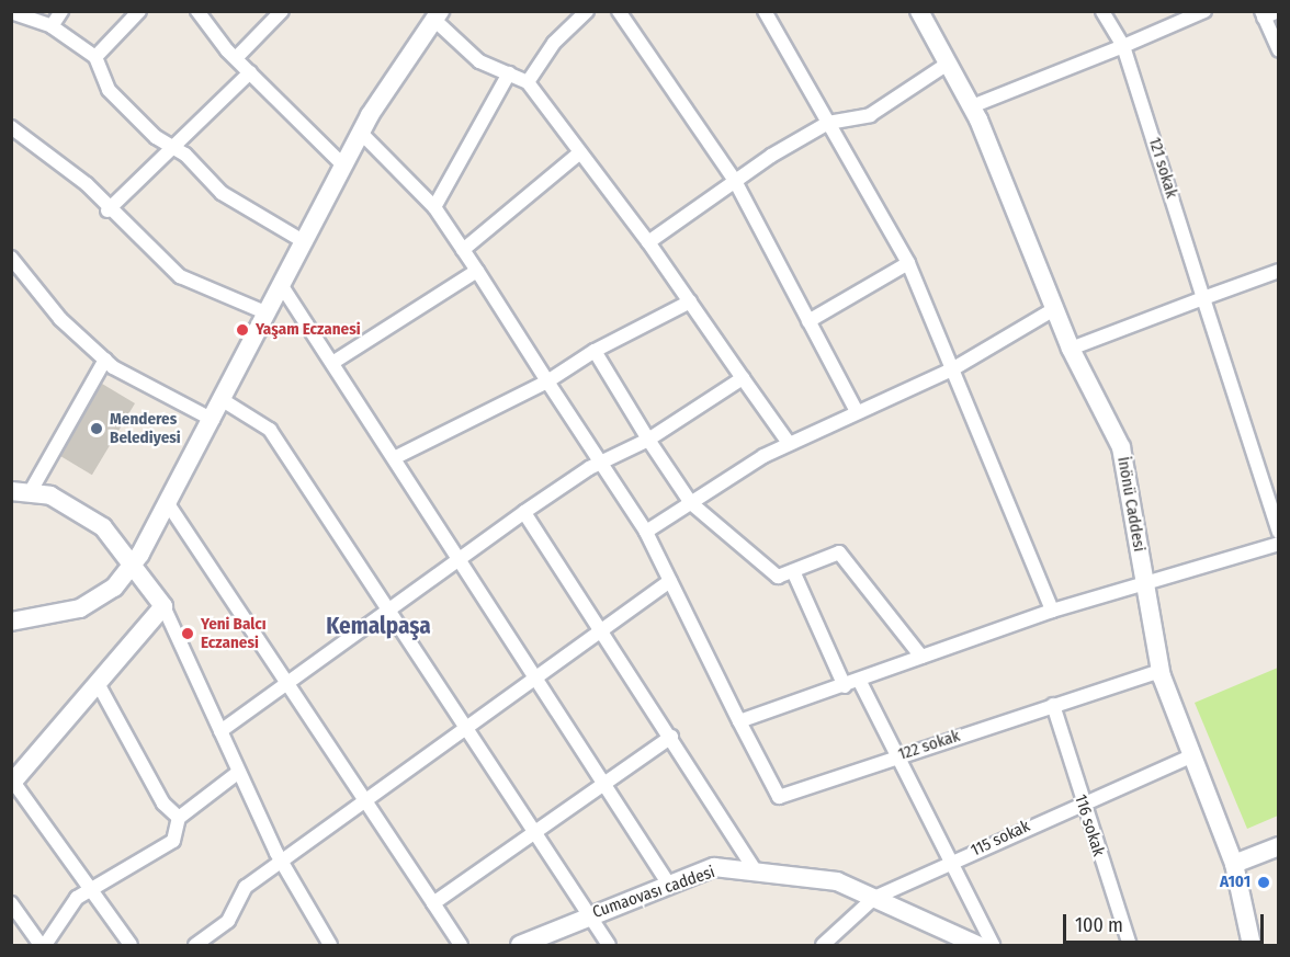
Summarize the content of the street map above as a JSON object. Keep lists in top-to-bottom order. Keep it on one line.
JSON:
{"streets":{"main road":["İnönü Caddesi","Cumaovası caddesi"],"street":["121 sokak","122 sokak","116 sokak","115 sokak"]},"crossings":[["İnönü Caddesi","122 sokak"],["İnönü Caddesi","115 sokak"],["122 sokak","116 sokak"],["116 sokak","115 sokak"],["115 sokak","Cumaovası caddesi"]],"districts":["Kemalpaşa"],"places":["Yaşam Eczanesi","Menderes Belediyesi","Yeni Balcı Eczanesi","A101"],"scale_bar":"100 m"}
